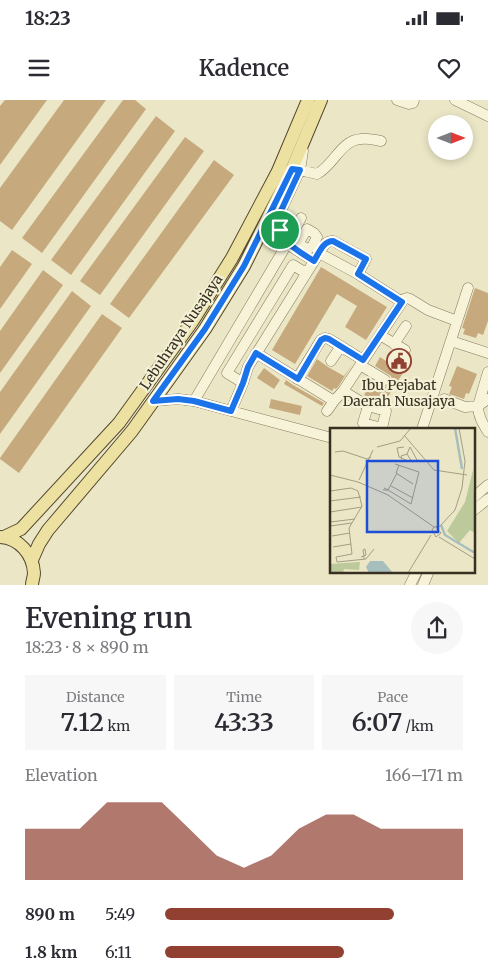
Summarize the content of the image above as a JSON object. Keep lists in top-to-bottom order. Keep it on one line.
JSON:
{"streets":{"main road":["Lebuhraya Nusajaya"]},"places":{"public building":["Ibu Pejabat Daerah Nusajaya"]},"north":"right","page":{"status":"18:23","header":"Kadence","heading":["Evening run","18:23 · 8 × 890 m"],"stats":[["Distance","7.12 km"],["Time","43:33"],["Pace","6:07 /km"]],"chart":["Elevation","166–171 m"],"list":[{"name":"890 m","note":"5:49"},{"name":"1.8 km","note":"6:11"}]}}
